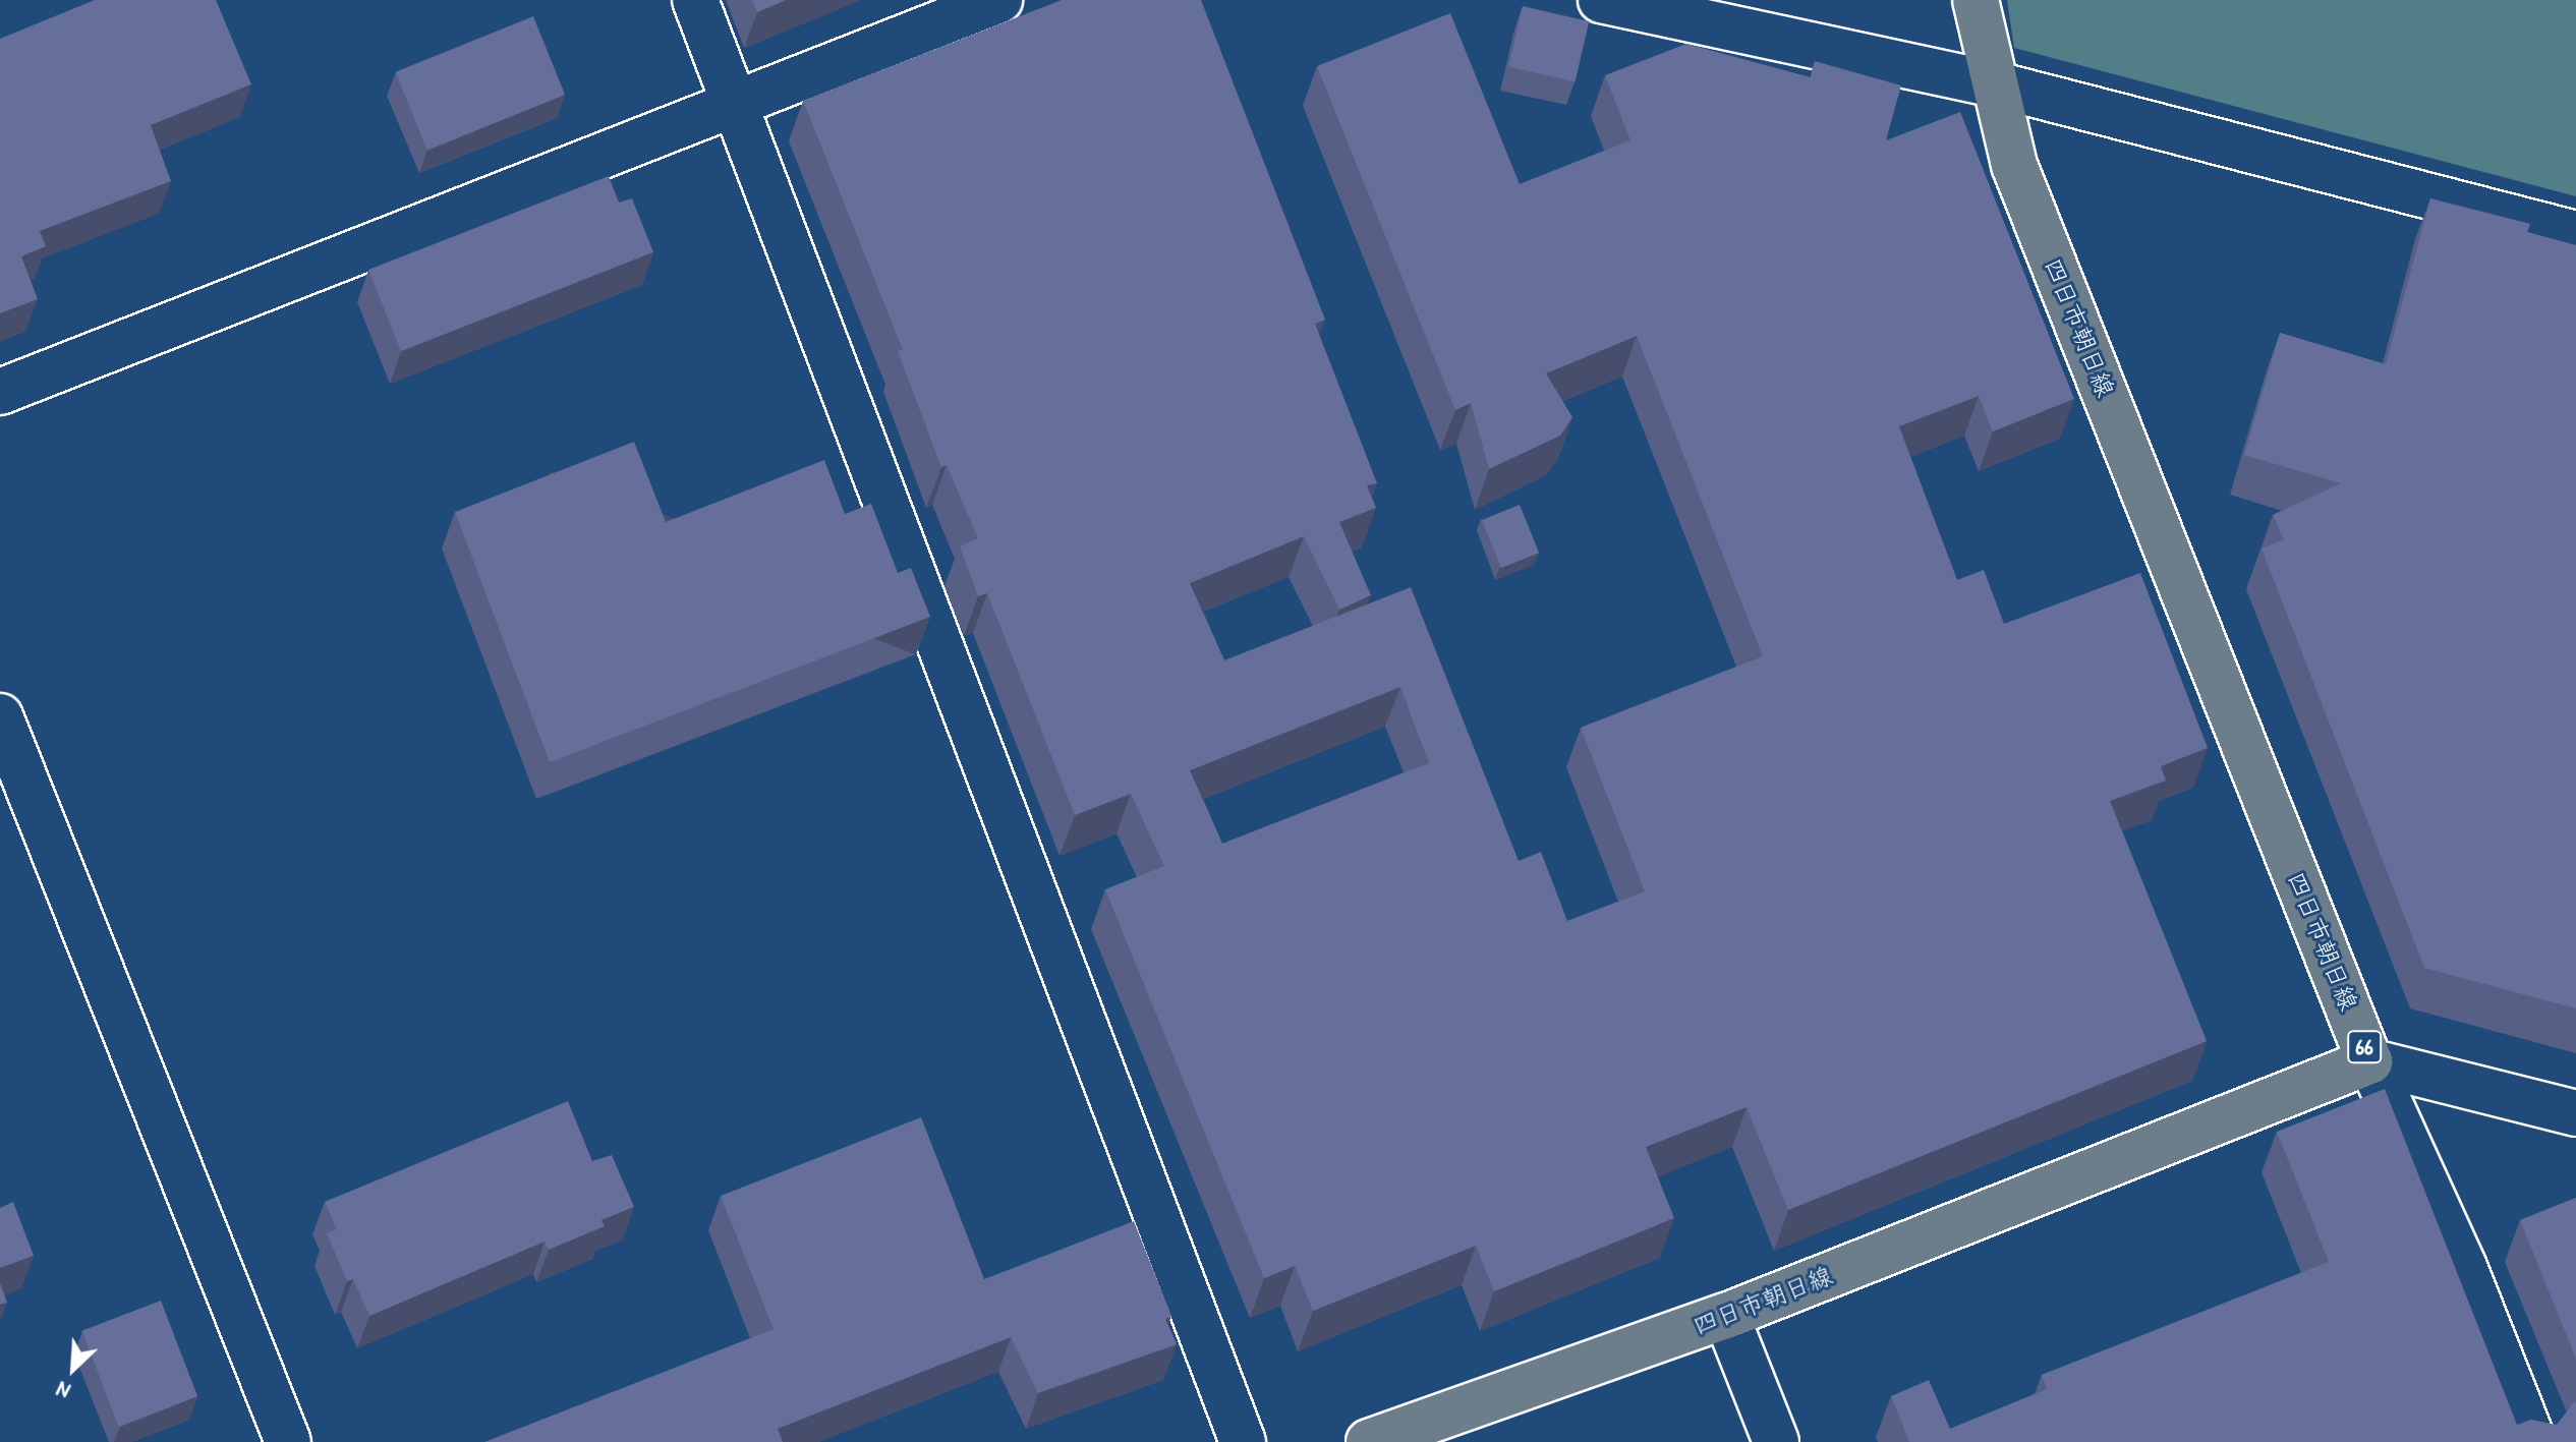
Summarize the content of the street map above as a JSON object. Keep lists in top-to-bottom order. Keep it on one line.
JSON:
{"streets":{"main road":["四日市朝日線","66"]},"north":"bottom left"}
